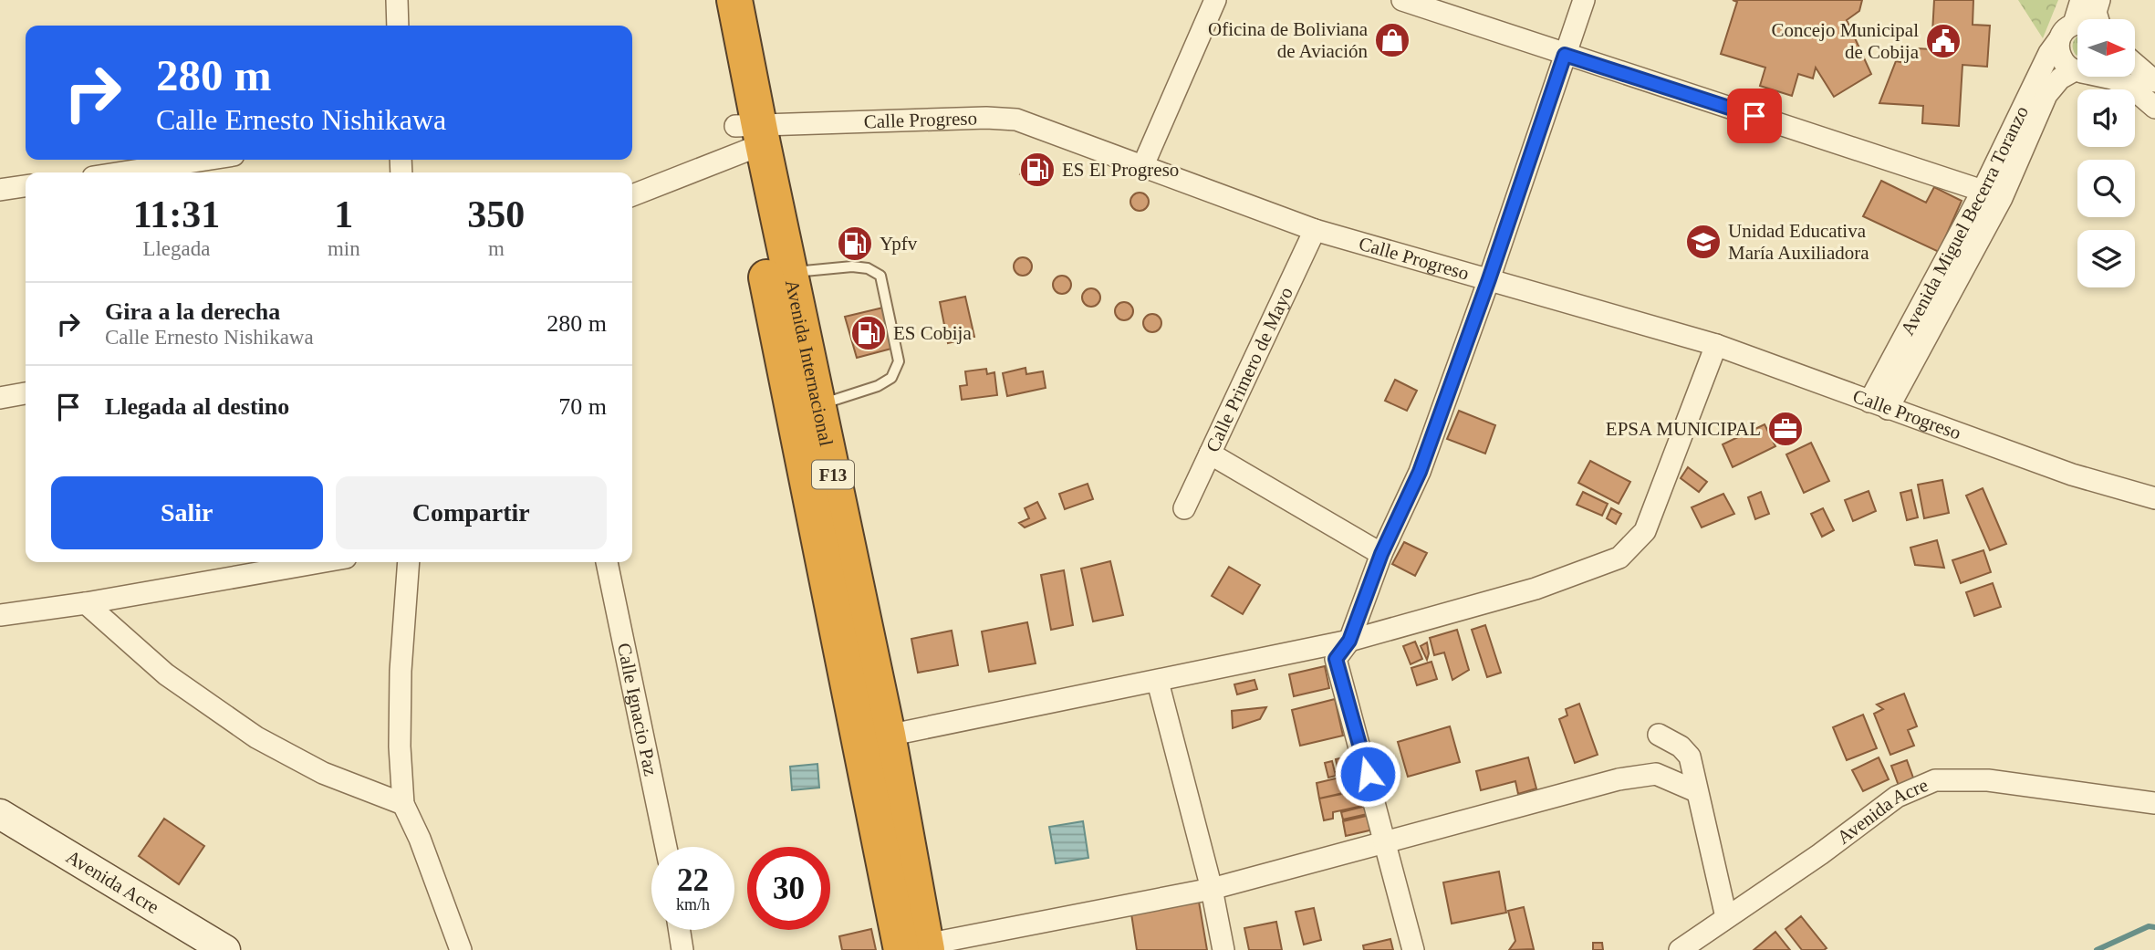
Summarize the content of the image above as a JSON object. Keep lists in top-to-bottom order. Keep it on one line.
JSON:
{"streets":{"highway":["Avenida Internacional","F13"],"main road":["Avenida Acre"],"street":["Calle Progreso","Avenida Miguel Becerra Toranzo","Calle Primero de Mayo","Calle Ignacio Paz"]},"crossings":[["Calle Progreso","Avenida Miguel Becerra Toranzo"],["Calle Progreso","Avenida Internacional"],["Calle Progreso","Calle Primero de Mayo"]],"places":{"shop":["Oficina de Boliviana de Aviación"],"public building":["Concejo Municipal de Cobija"],"fuel station":["ES El Progreso","Ypfv","ES Cobija"],"school or university":["Unidad Educativa María Auxiliadora"],"office":["EPSA MUNICIPAL"]},"north":"right","page":{"turn":["280 m","Calle Ernesto Nishikawa"],"eta":["11:31","Llegada","1","min","350","m"],"list":[{"name":"Gira a la derecha","note":"Calle Ernesto Nishikawa","value":"280 m"},{"name":"Llegada al destino","value":"70 m"}],"buttons":["Salir","Compartir"],"speed":"22 km/h","limit":"30"}}
